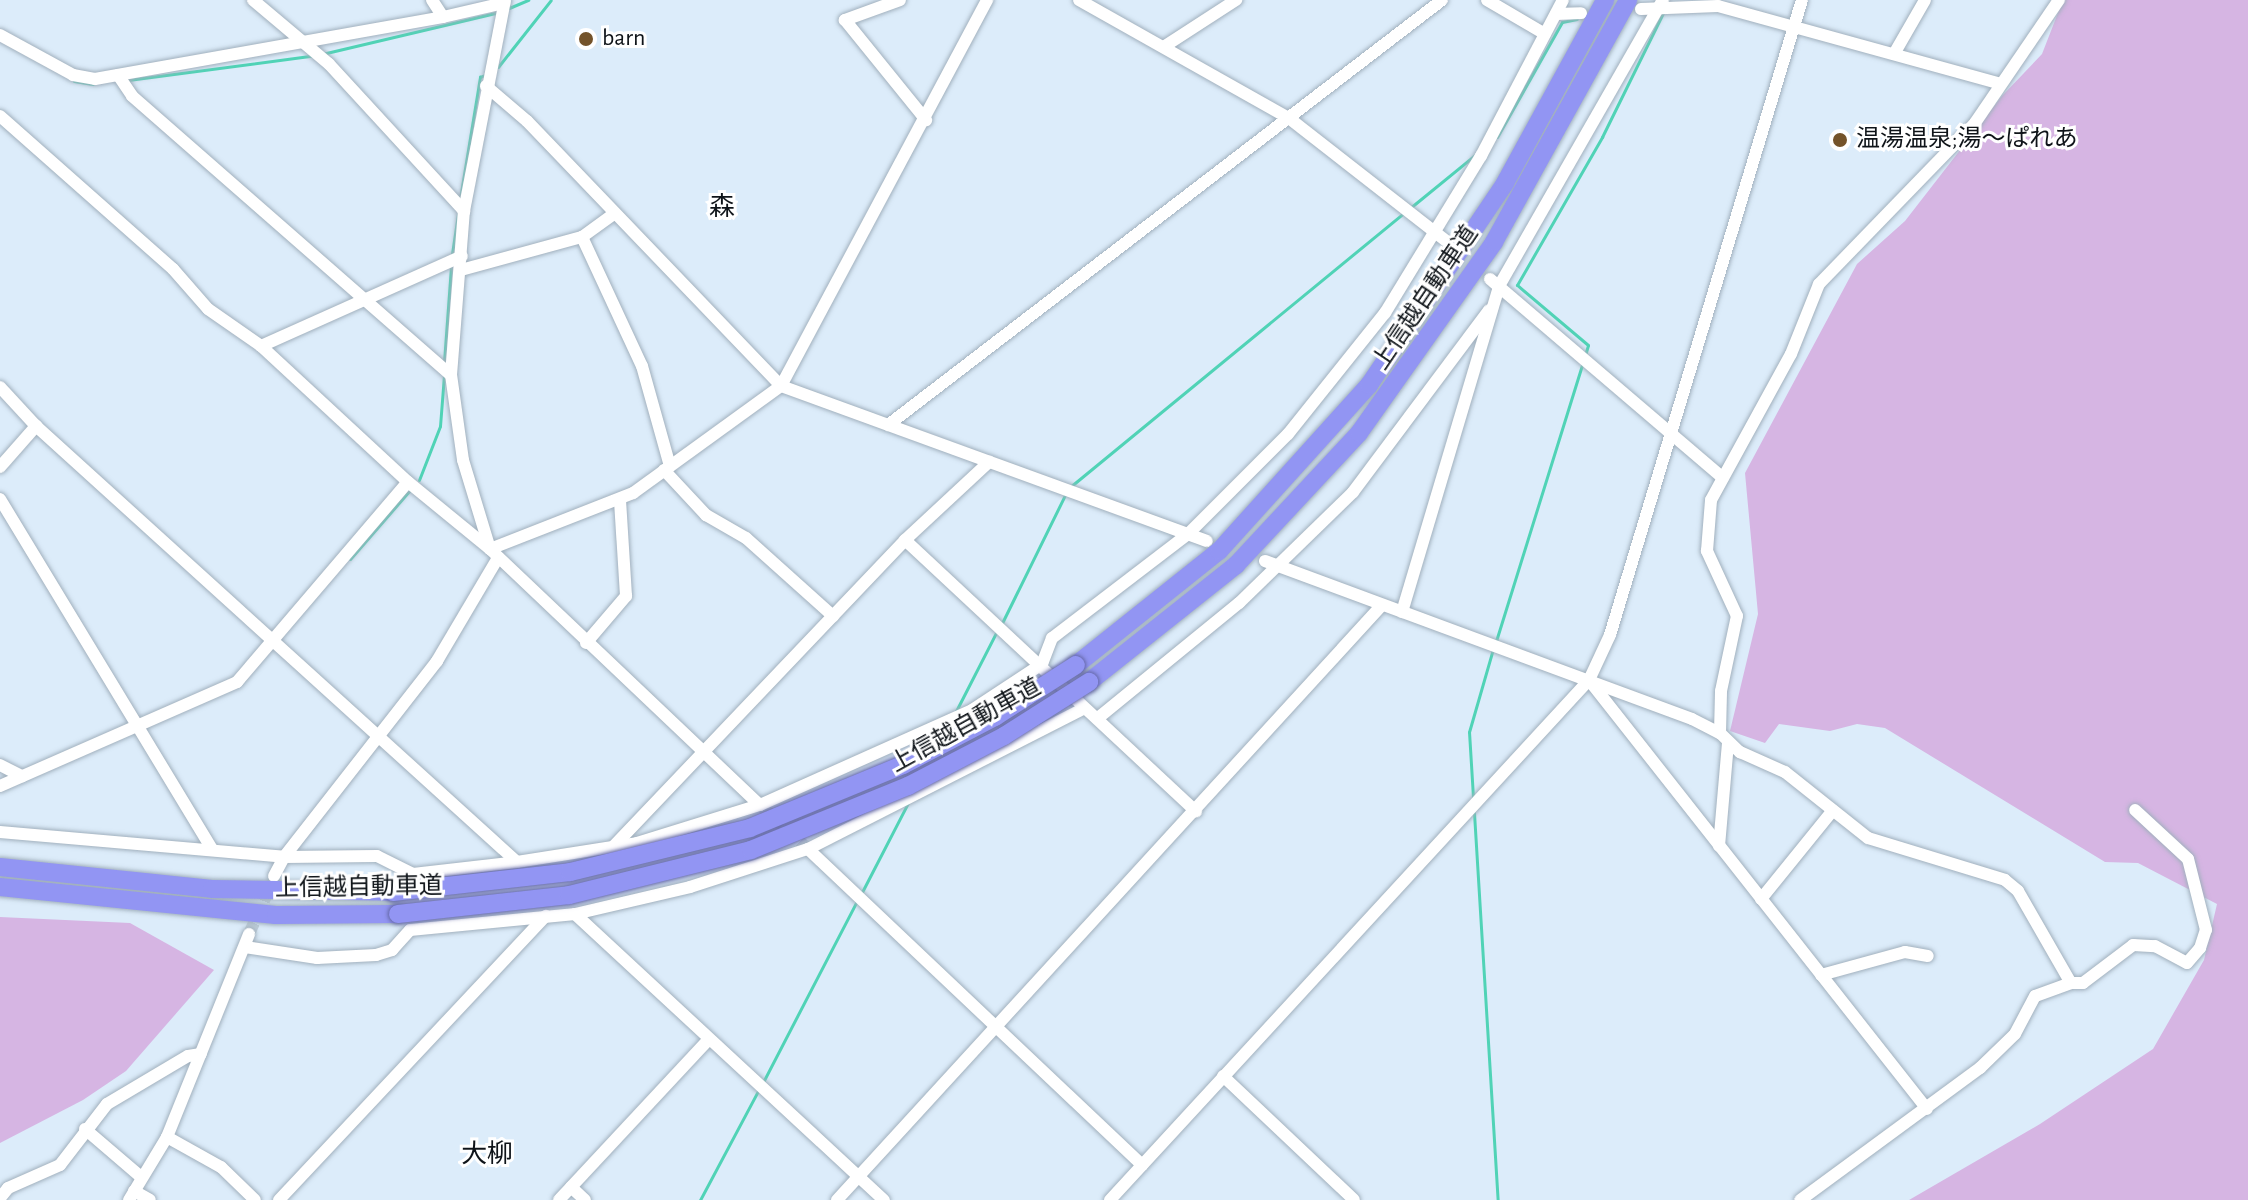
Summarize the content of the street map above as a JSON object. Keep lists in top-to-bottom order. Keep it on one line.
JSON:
{"streets":{"highway":["上信越自動車道"]},"districts":["森","大柳"],"places":["barn","温湯温泉;湯〜ぱれあ"]}
